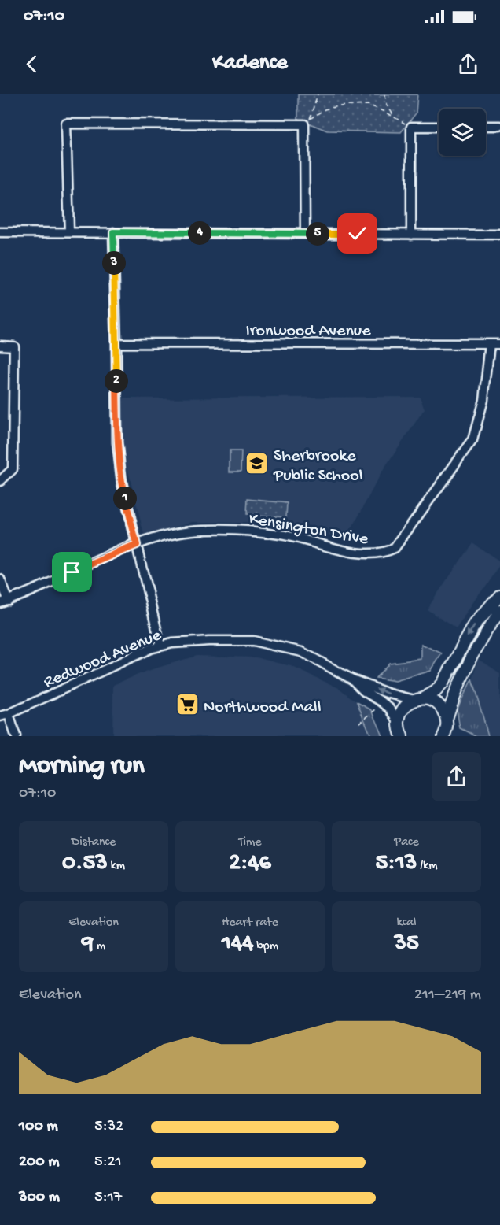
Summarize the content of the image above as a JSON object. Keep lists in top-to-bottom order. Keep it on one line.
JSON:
{"streets":{"street":["Ironwood Avenue","Kensington Drive","Redwood Avenue"]},"crossings":[["Ironwood Avenue","Kensington Drive"]],"places":{"school or university":["Sherbrooke Public School"],"supermarket":["Northwood Mall"]},"page":{"status":"07:10","header":"Kadence","pins":["4","5","3","2","1"],"heading":["Morning run","07:10"],"stats":[["Distance","0.53 km"],["Time","2:46"],["Pace","5:13 /km"],["Elevation","9 m"],["Heart rate","144 bpm"],["kcal","35"]],"chart":["Elevation","211–219 m"],"list":[{"name":"100 m","note":"5:32"},{"name":"200 m","note":"5:21"},{"name":"300 m","note":"5:17"}]}}
